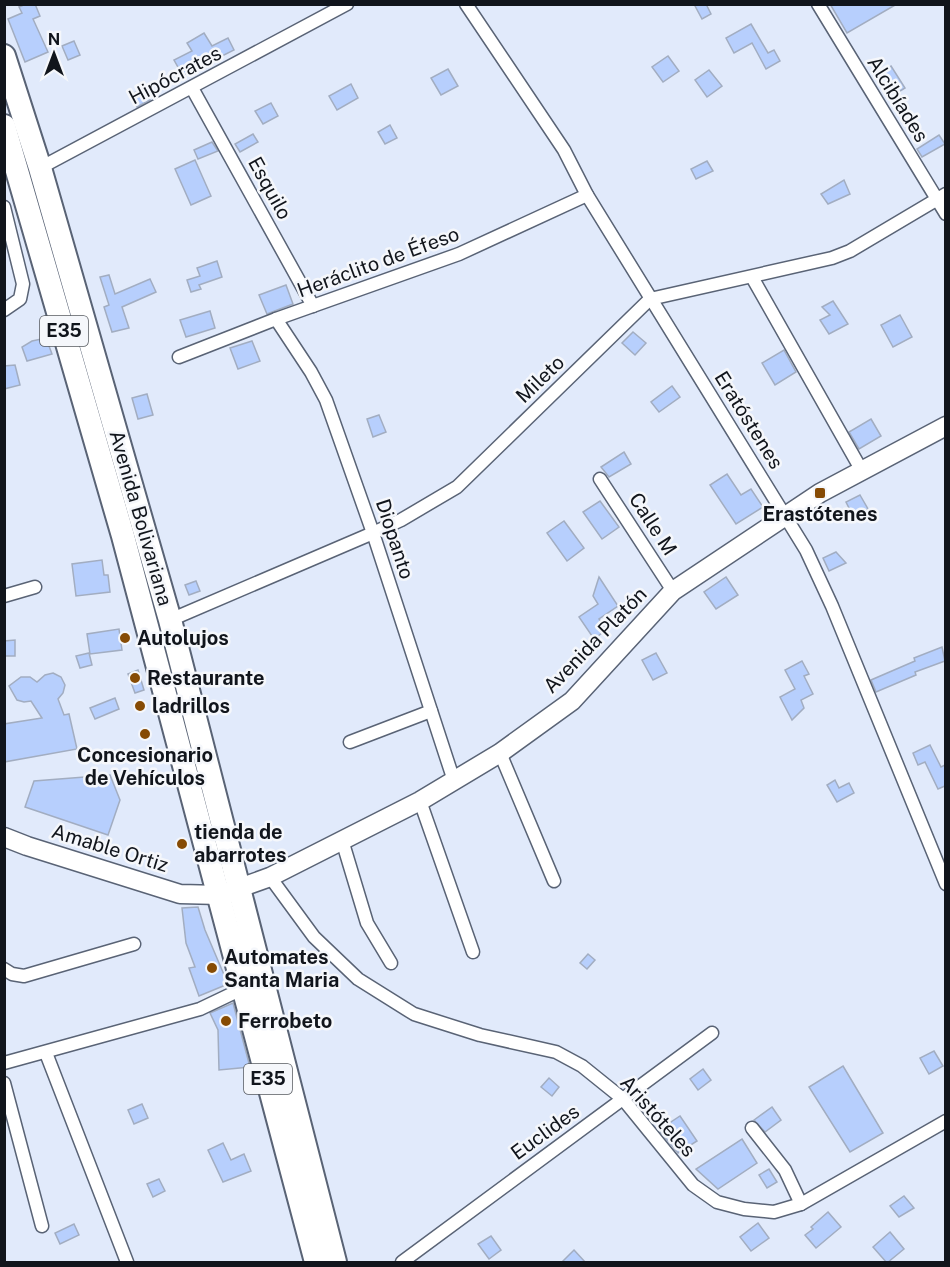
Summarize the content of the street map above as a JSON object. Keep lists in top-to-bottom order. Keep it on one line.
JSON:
{"streets":{"highway":["E35","Avenida Bolivariana"],"street":["Hipócrates","Alcibíades","Esquilo","Heráclito de Éfeso","Mileto","Eratóstenes","Calle M","Diopanto","Avenida Platón","Amable Ortiz","Aristóteles","Euclides"]},"crossings":[["Hipócrates","Esquilo"],["Hipócrates","Avenida Bolivariana"],["Esquilo","Heráclito de Éfeso"],["Heráclito de Éfeso","Eratóstenes"],["Heráclito de Éfeso","Diopanto"],["Mileto","Eratóstenes"],["Mileto","Avenida Bolivariana"],["Mileto","Diopanto"],["Eratóstenes","Avenida Platón"],["Avenida Bolivariana","Avenida Platón"],["Avenida Bolivariana","Amable Ortiz"],["Calle M","Avenida Platón"],["Diopanto","Avenida Platón"],["Avenida Platón","Amable Ortiz"],["Avenida Platón","Aristóteles"],["Aristóteles","Euclides"]],"places":{"transit":["Erastótenes"],"other":["Autolujos","Restaurante","ladrillos","Concesionario de Vehículos","tienda de abarrotes","Automates Santa Maria","Ferrobeto"]},"north":"top"}
